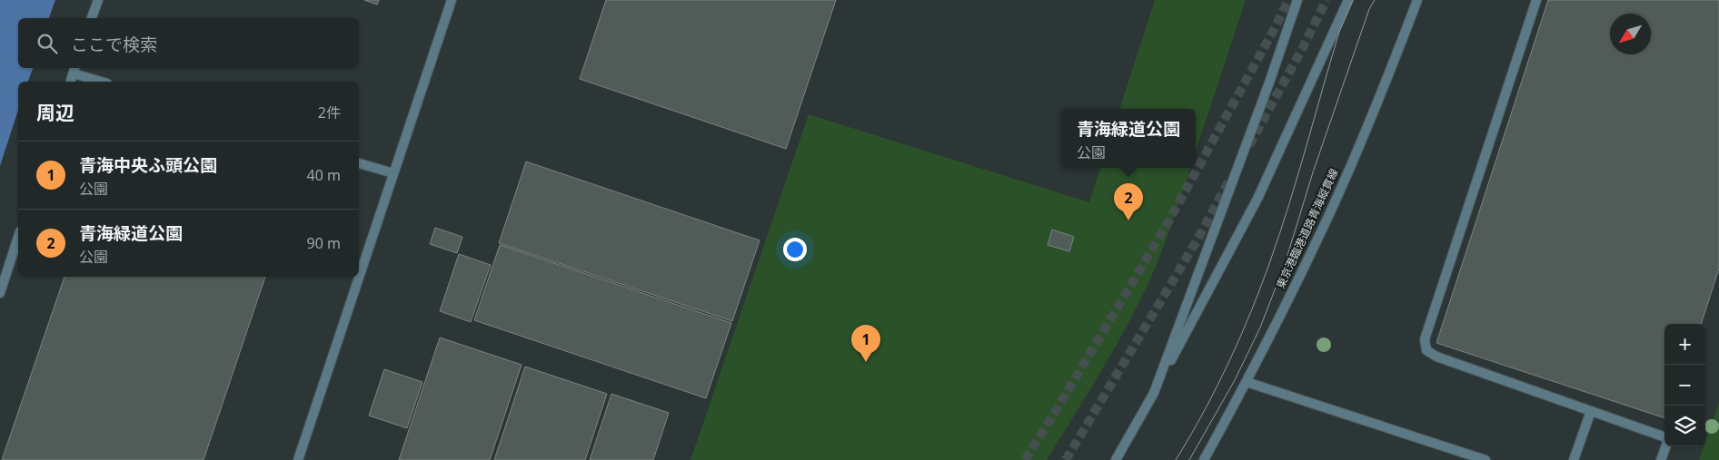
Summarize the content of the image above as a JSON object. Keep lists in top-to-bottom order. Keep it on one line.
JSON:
{"streets":{"street":["東京港臨港道路青海縦貫線"]},"north":"bottom left","page":{"search":"ここで検索","heading":["周辺","2件"],"popup":["青海緑道公園","公園"],"list":[{"mark":"1","name":"青海中央ふ頭公園","note":"公園","value":"40 m"},{"mark":"2","name":"青海緑道公園","note":"公園","value":"90 m"}],"pins":["2","1"],"map_buttons":["+","−"]}}
